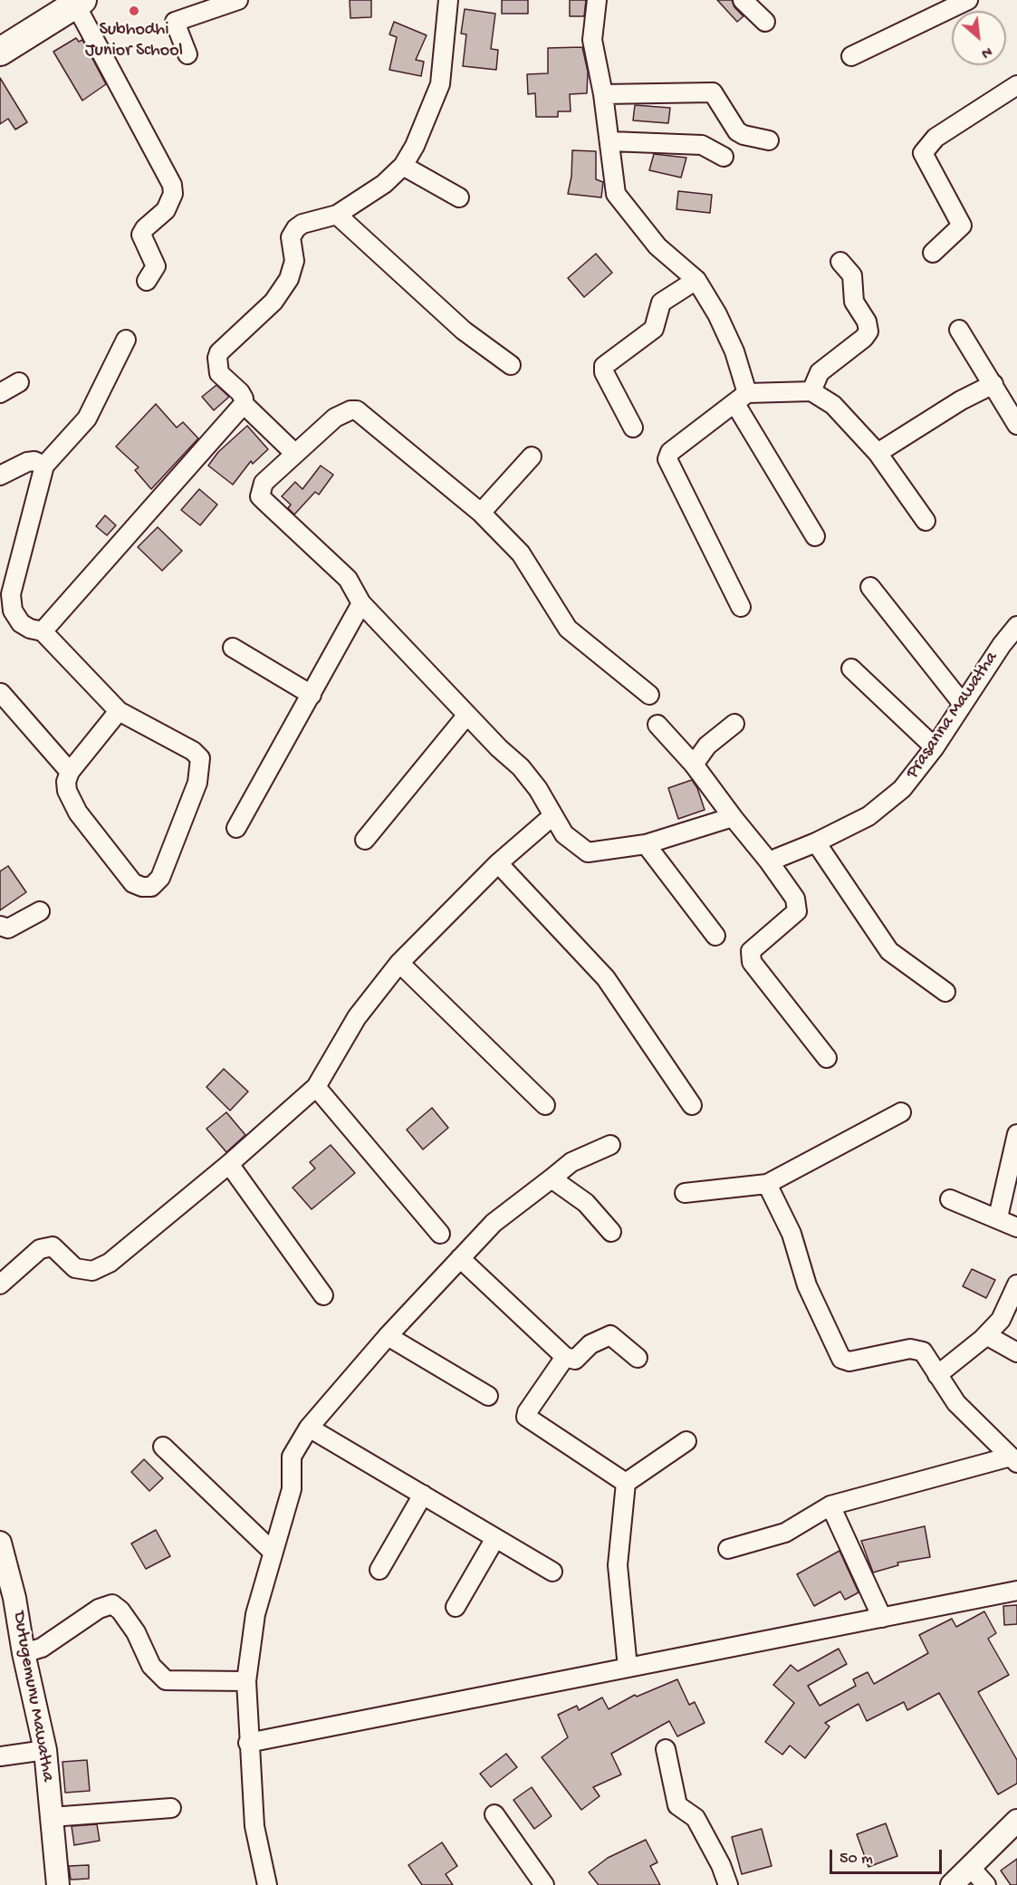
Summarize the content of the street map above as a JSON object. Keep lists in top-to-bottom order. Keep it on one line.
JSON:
{"streets":{"street":["Prasanna Mawatha","Dutugemunu Mawatha"]},"places":["Subhodhi Junior School"],"scale_bar":"50 m","north":"bottom right"}
